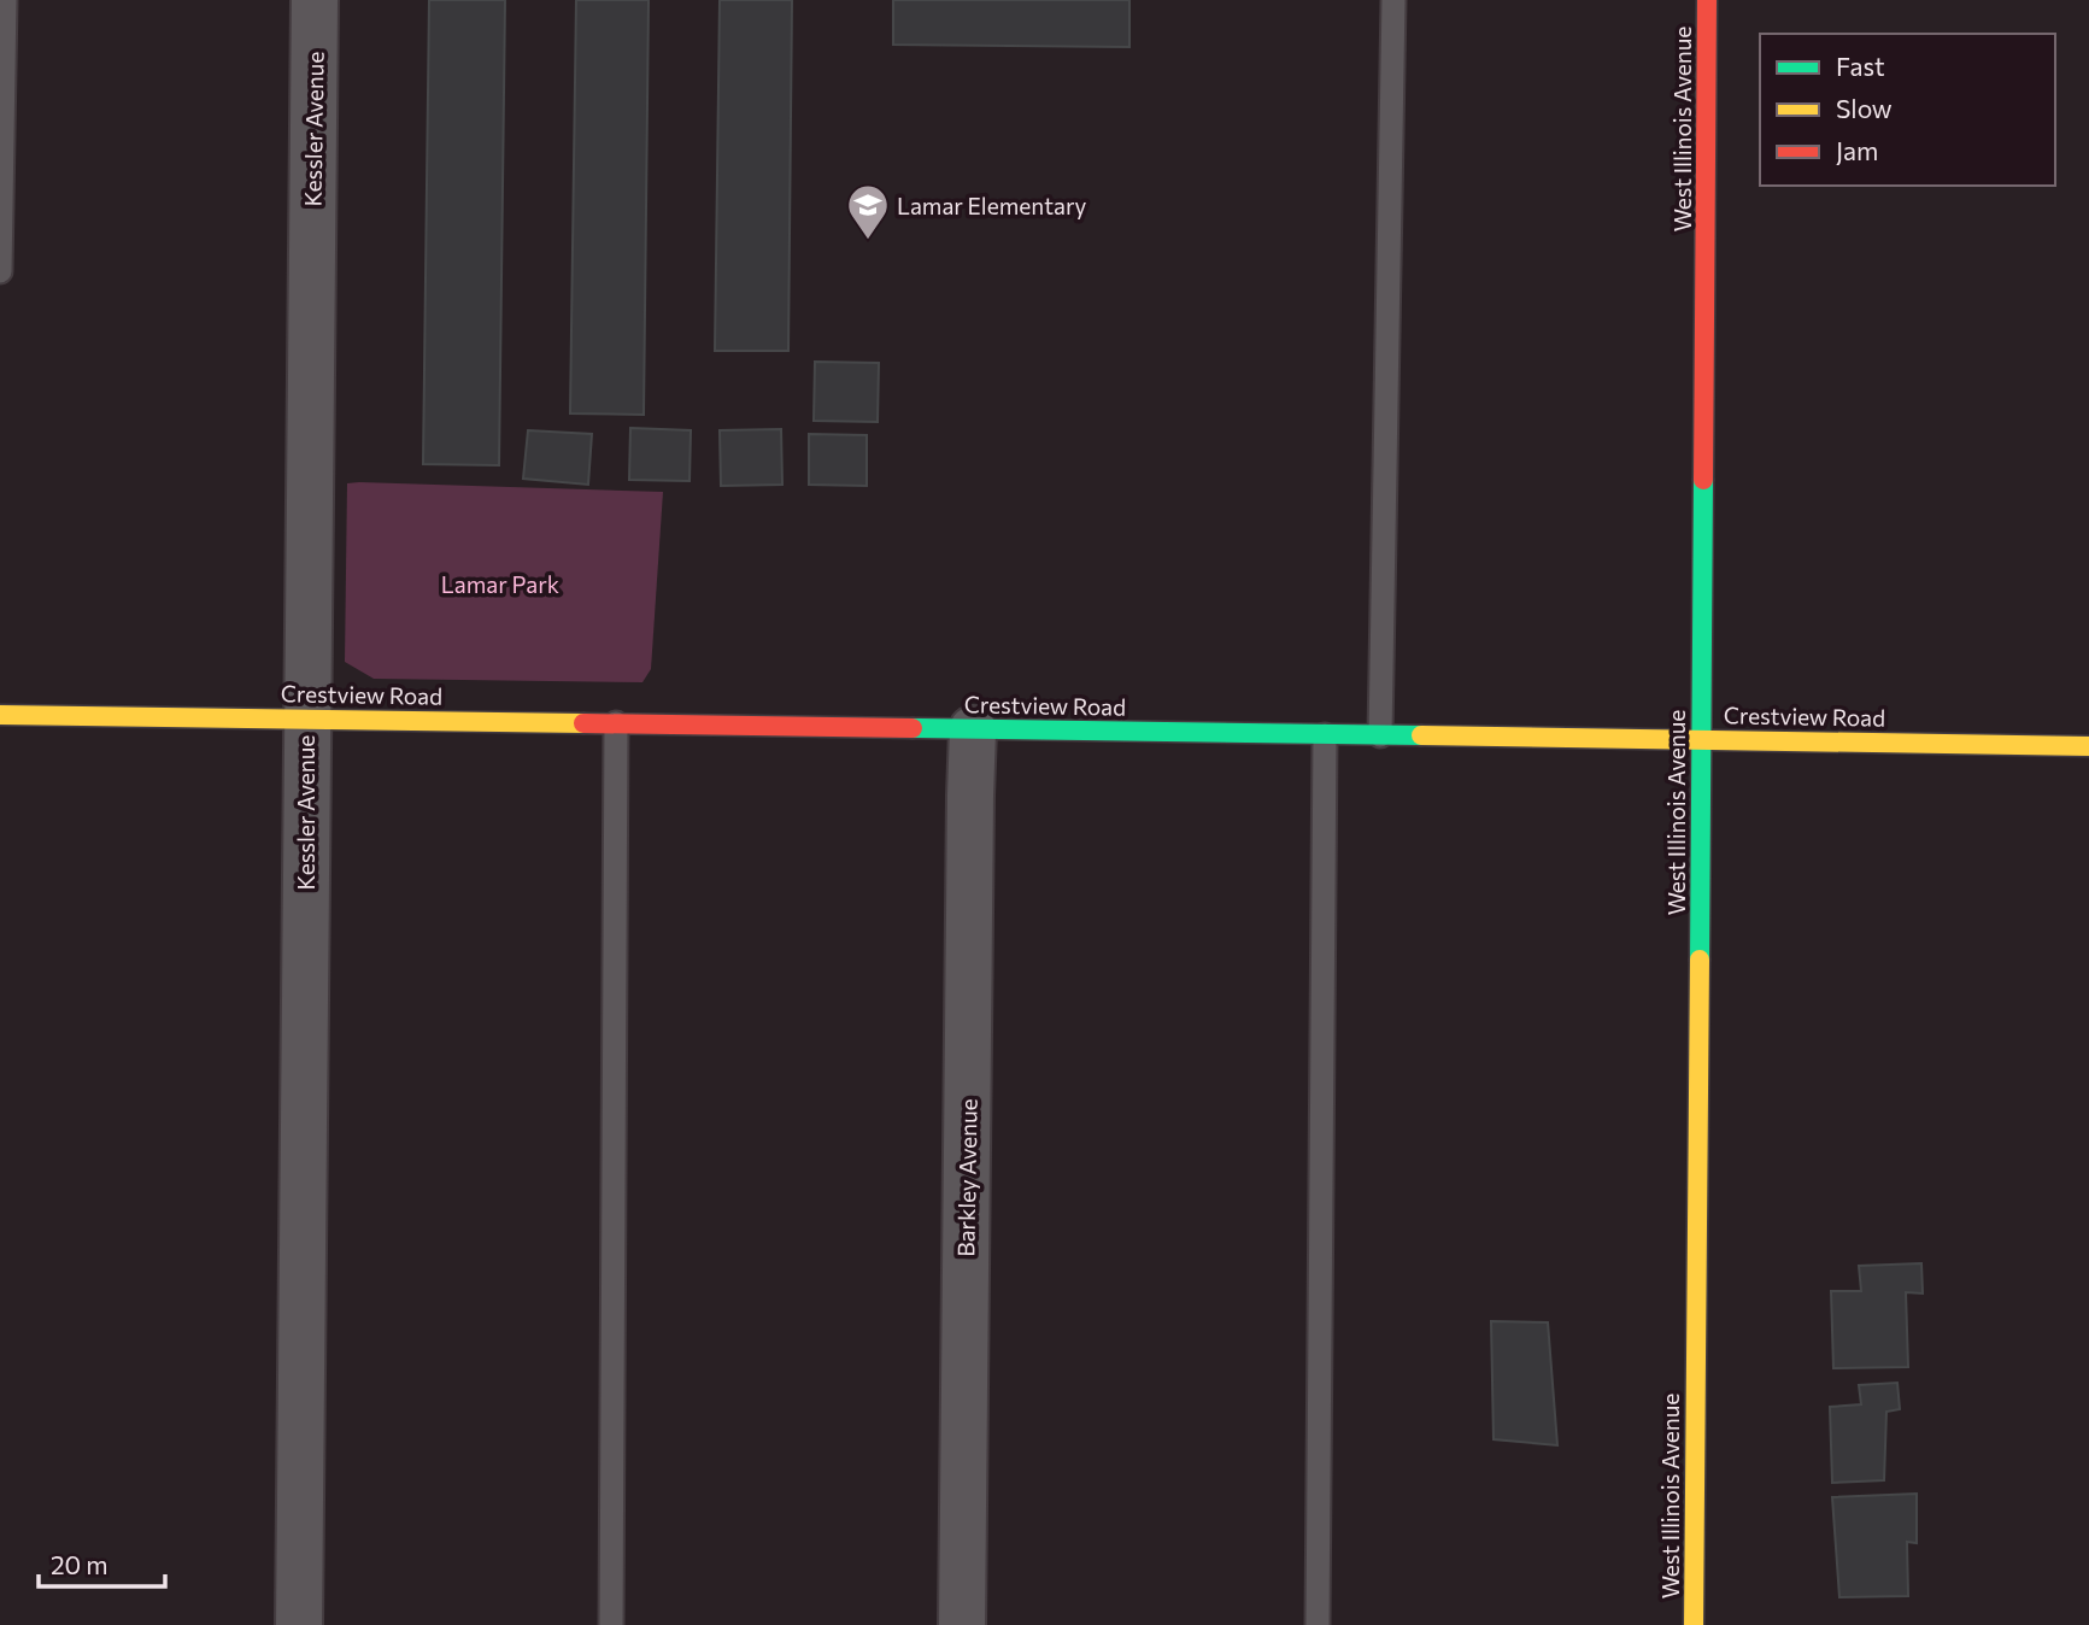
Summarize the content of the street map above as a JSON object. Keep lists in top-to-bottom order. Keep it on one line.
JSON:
{"streets":{"street":["Kessler Avenue","West Illinois Avenue","Crestview Road","Barkley Avenue"]},"crossings":[["Kessler Avenue","Crestview Road"],["West Illinois Avenue","Crestview Road"],["Crestview Road","Barkley Avenue"]],"parks":["Lamar Park"],"places":{"school or university":["Lamar Elementary"]},"legend":["Fast","Slow","Jam"],"scale_bar":"20 m"}
